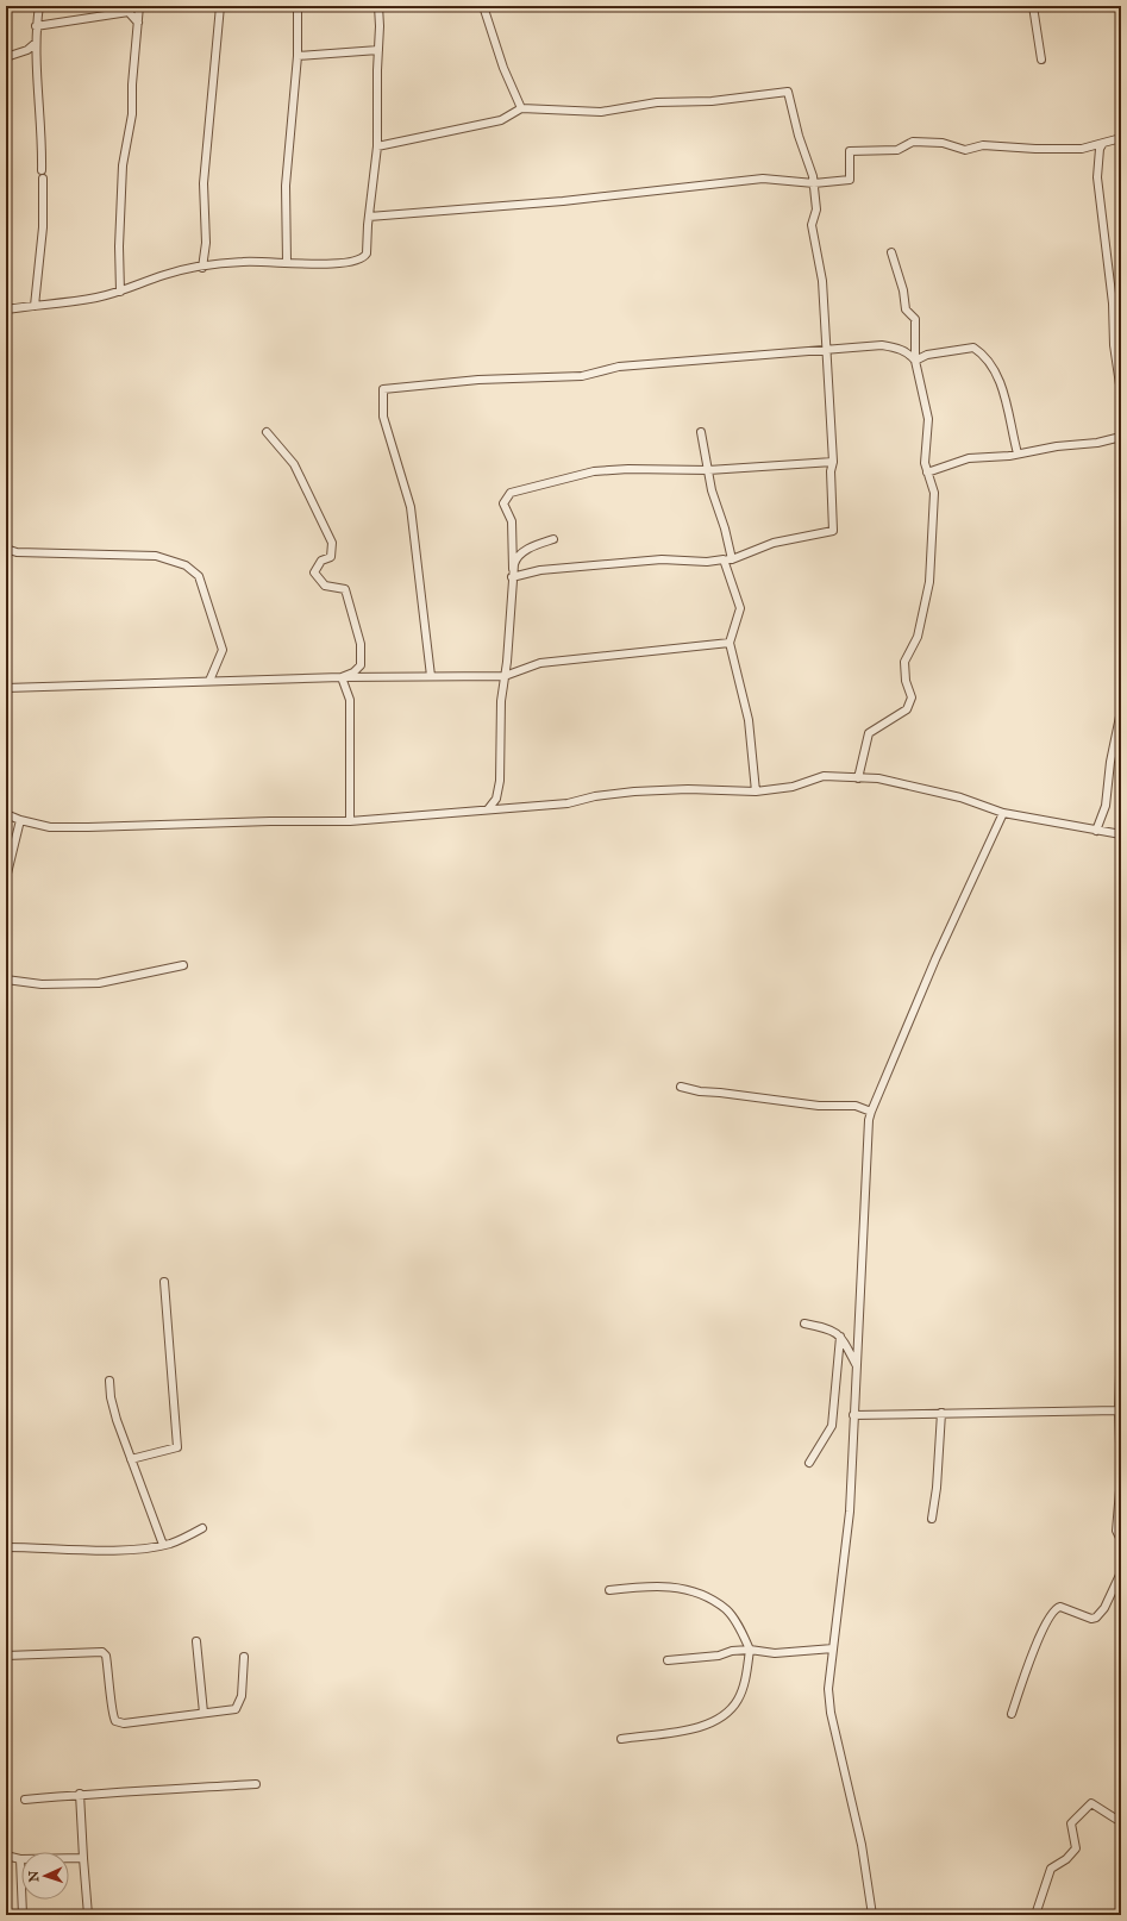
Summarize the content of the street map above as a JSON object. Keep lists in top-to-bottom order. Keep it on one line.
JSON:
{"north":"left"}
